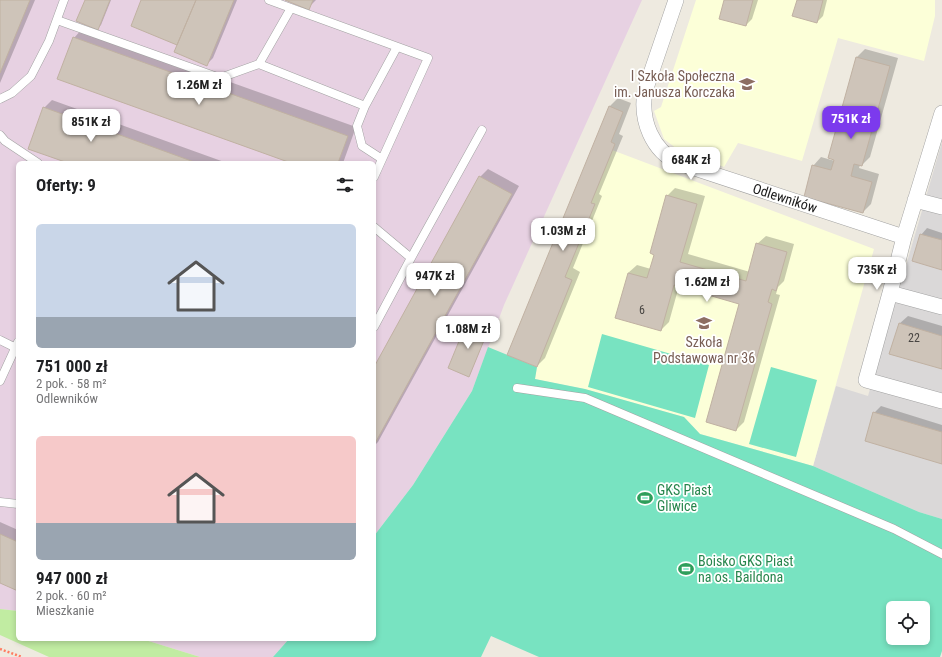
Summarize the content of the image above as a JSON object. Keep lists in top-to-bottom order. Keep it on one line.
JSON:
{"streets":{"street":["Odlewników"]},"places":{"school or university":["I Szkoła Społeczna im. Janusza Korczaka","Szkoła Podstawowa nr 36"],"sports":["GKS Piast Gliwice","Boisko GKS Piast na os. Baildona"]},"house_numbers":["6","22"],"page":{"price":["1.26M zł","751K zł","851K zł","684K zł","1.03M zł","735K zł","947K zł","1.62M zł","1.08M zł"],"heading":"Oferty: 9","list":[{"name":"751 000 zł","note":"2 pok. · 58 m² · Odlewników"},{"name":"947 000 zł","note":"2 pok. · 60 m² · Mieszkanie"}]}}
